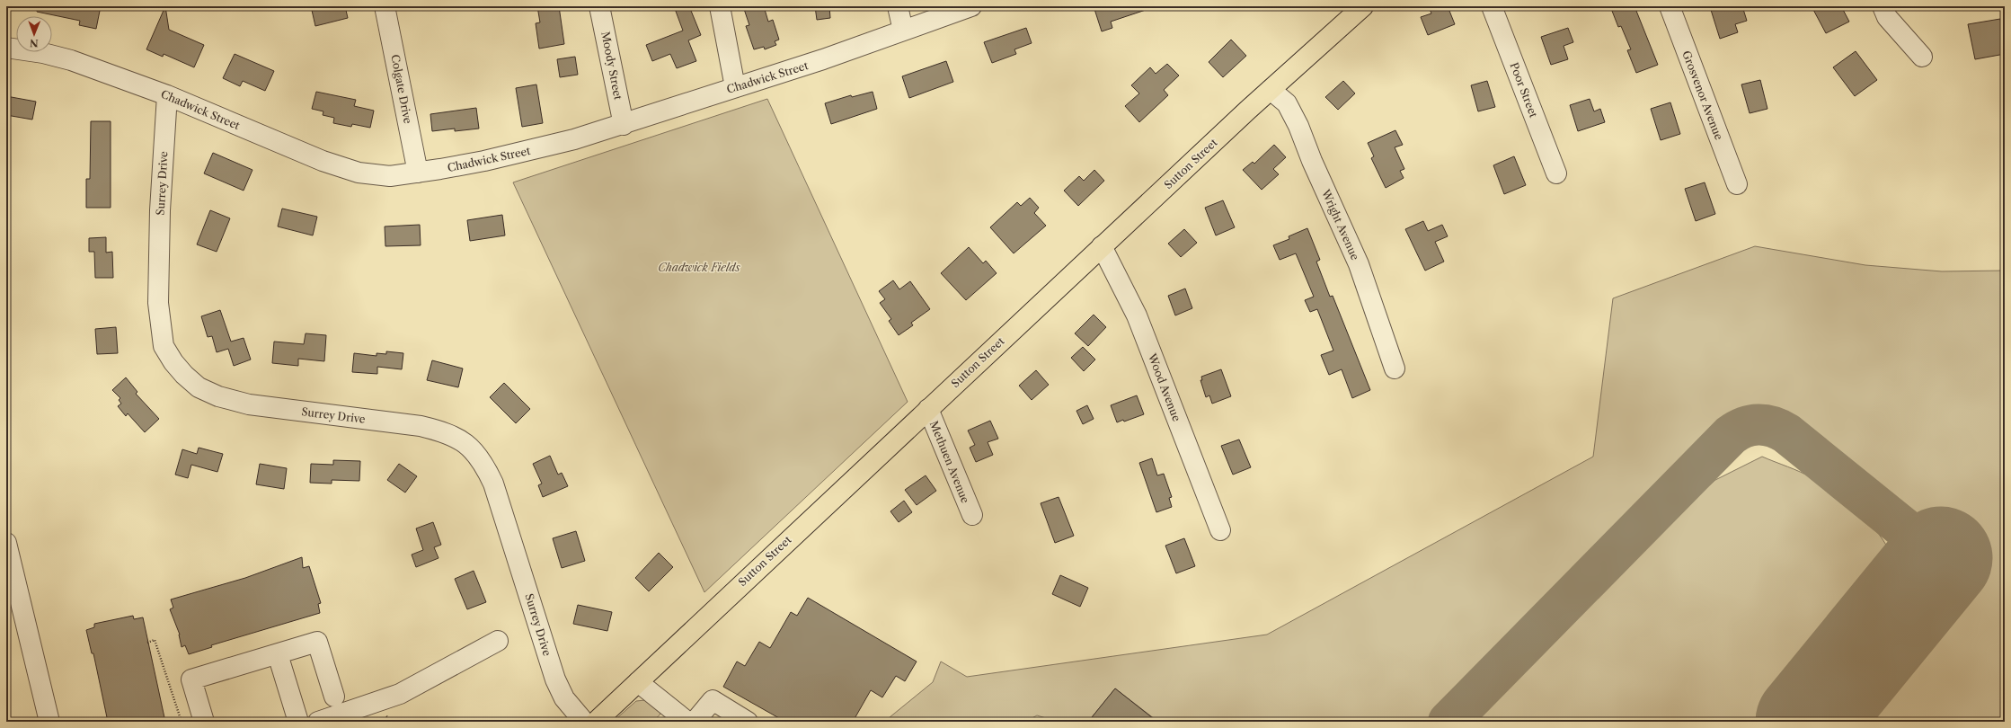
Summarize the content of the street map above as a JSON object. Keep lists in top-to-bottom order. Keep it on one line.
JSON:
{"streets":{"highway":["Sutton Street"],"street":["Moody Street","Chadwick Street","Colgate Drive","Poor Street","Grosvenor Avenue","Surrey Drive","Wright Avenue","Wood Avenue","Methuen Avenue"]},"crossings":[["Moody Street","Chadwick Street"],["Chadwick Street","Colgate Drive"],["Chadwick Street","Surrey Drive"],["Sutton Street","Wright Avenue"],["Sutton Street","Wood Avenue"],["Sutton Street","Methuen Avenue"]],"parks":["Chadwick Fields"],"north":"bottom"}
